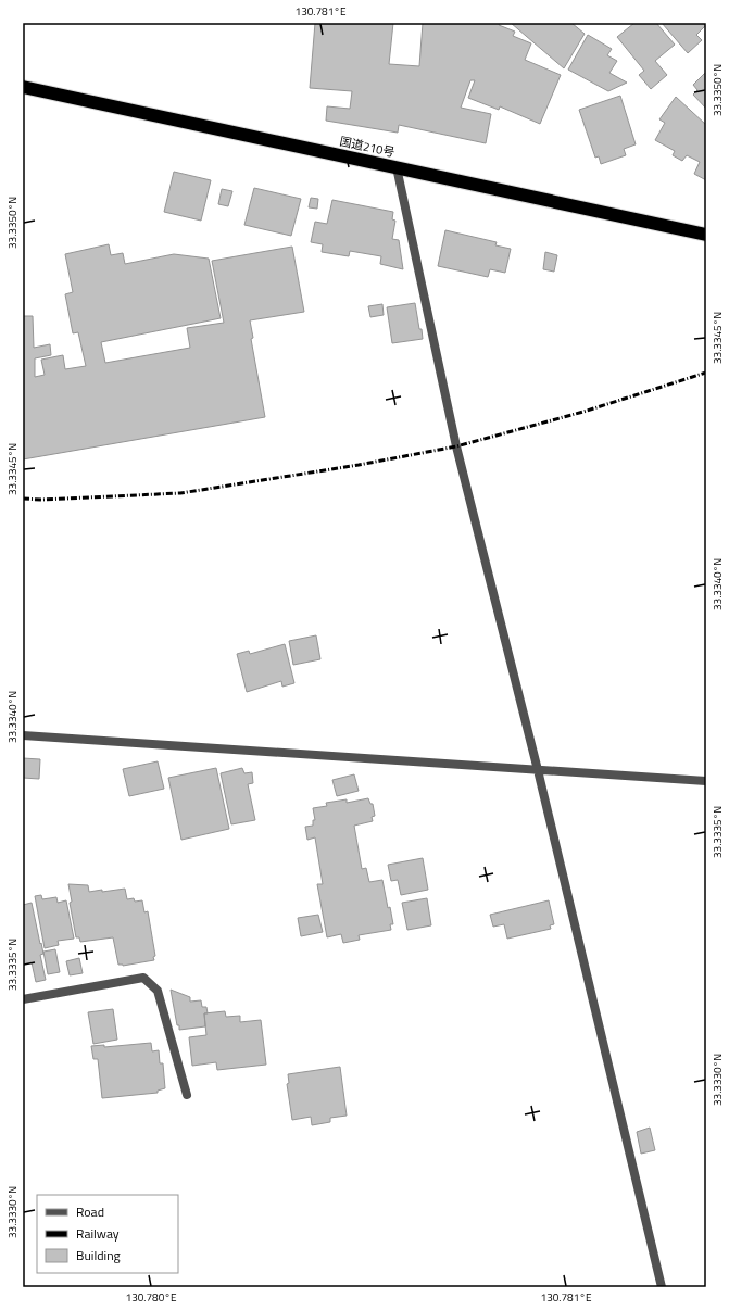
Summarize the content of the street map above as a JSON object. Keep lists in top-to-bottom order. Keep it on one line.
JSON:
{"streets":{"highway":["国道210号"]},"legend":["Road","Railway","Building"],"coordinates":["130.781°E","33.3350°N","33.3345°N","33.3340°N","33.3335°N","33.3330°N","130.780°E"]}
